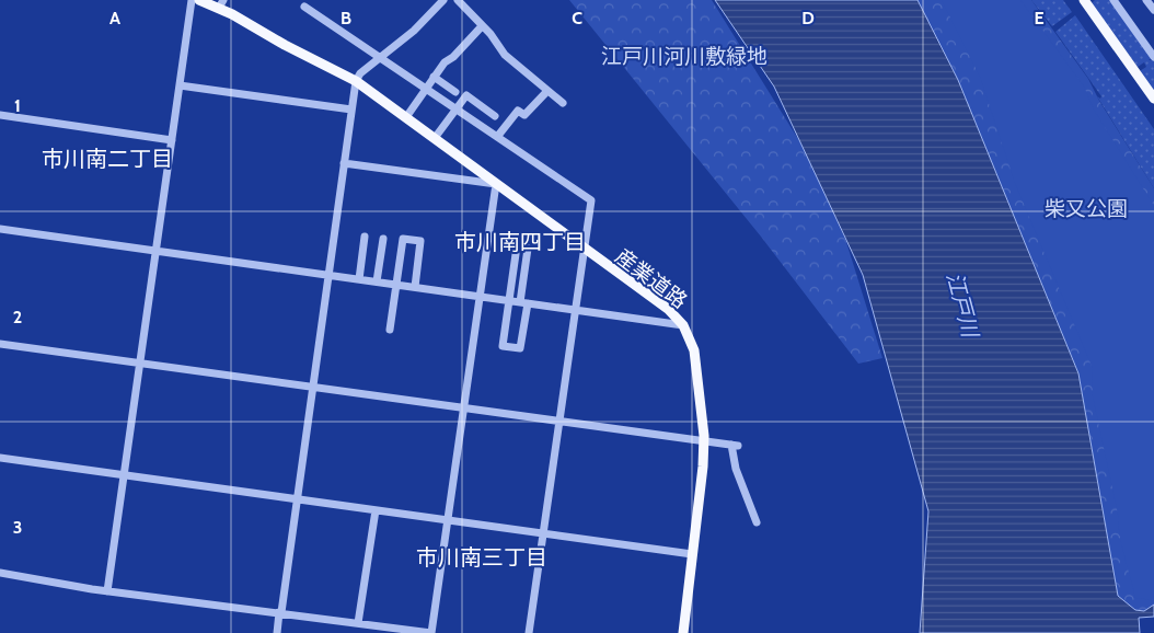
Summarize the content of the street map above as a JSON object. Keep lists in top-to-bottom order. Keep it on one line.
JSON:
{"streets":{"main road":["産業道路"]},"districts":["市川南二丁目","市川南四丁目","市川南三丁目"],"water":["江戸川"],"parks":["江戸川河川敷緑地","柴又公園"],"grid":{"columns":["A","B","C","D","E"],"rows":["1","2","3"]}}
